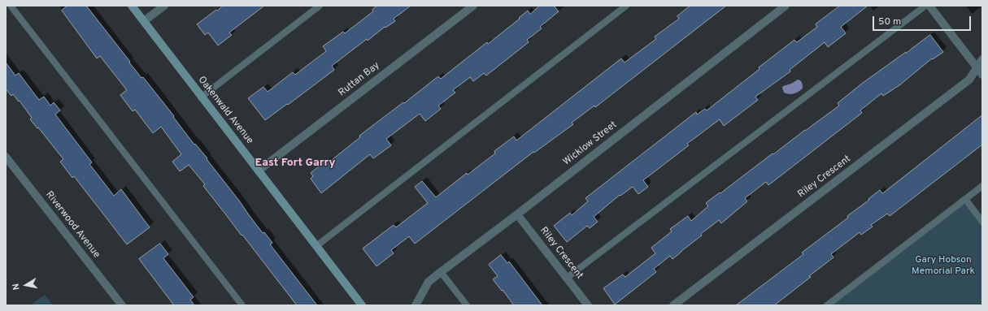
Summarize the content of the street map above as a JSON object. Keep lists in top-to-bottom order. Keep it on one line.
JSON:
{"streets":{"street":["Ruttan Bay","Oakenwald Avenue","Wicklow Street","Riley Crescent","Riverwood Avenue"]},"crossings":[["Ruttan Bay","Oakenwald Avenue"],["Wicklow Street","Riley Crescent"]],"districts":["East Fort Garry"],"parks":["Gary Hobson Memorial Park"],"scale_bar":"50 m","north":"left"}
